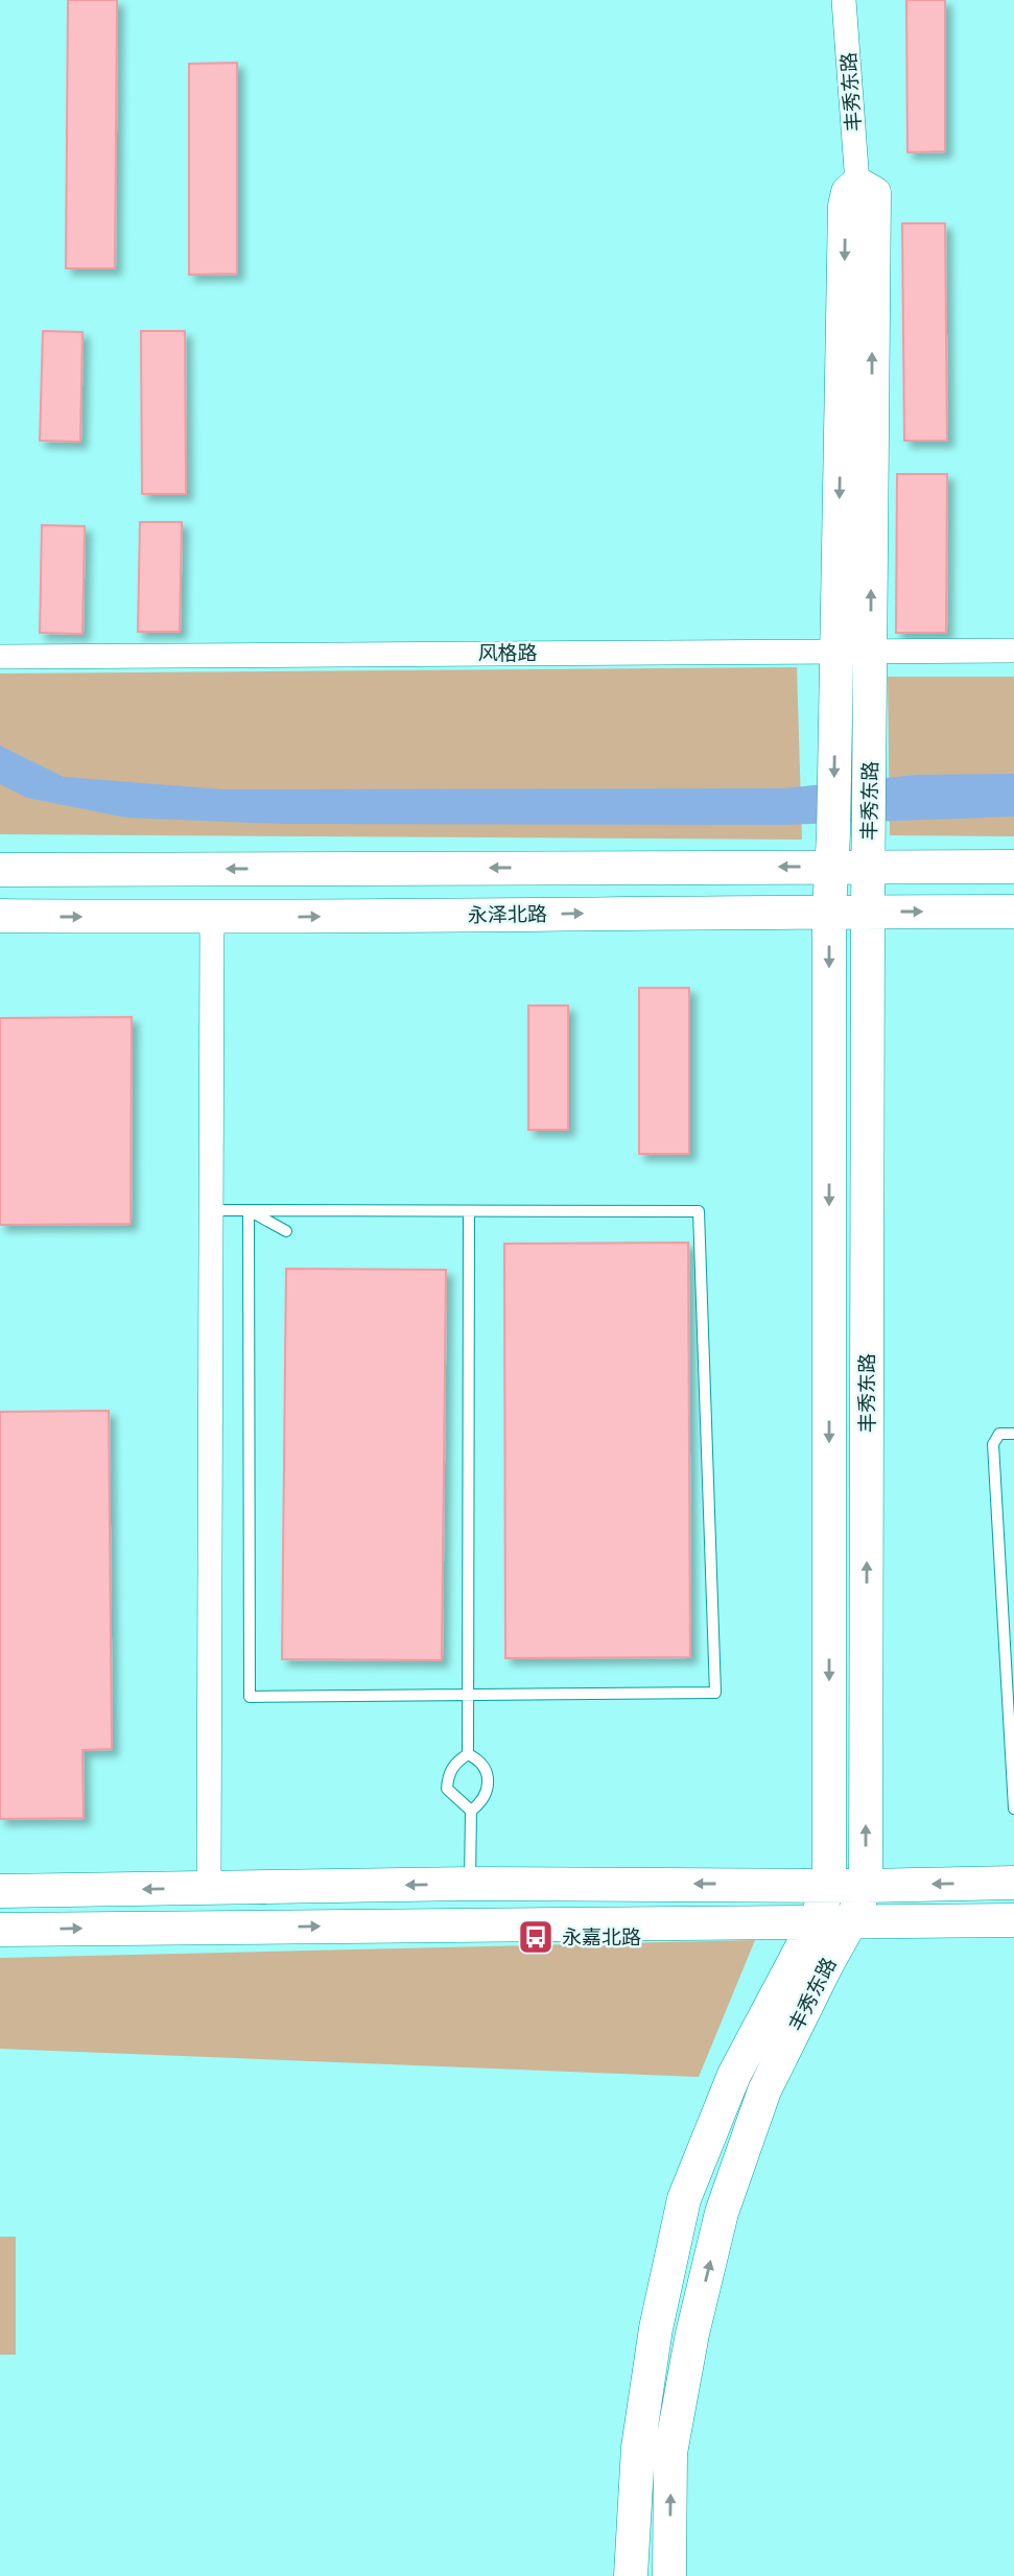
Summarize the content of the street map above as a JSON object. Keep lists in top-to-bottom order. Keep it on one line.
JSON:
{"streets":{"street":["丰秀东路","风格路","永泽北路"]},"crossings":[["丰秀东路","风格路"],["丰秀东路","永泽北路"]],"places":{"bus stop":["永嘉北路"]}}
